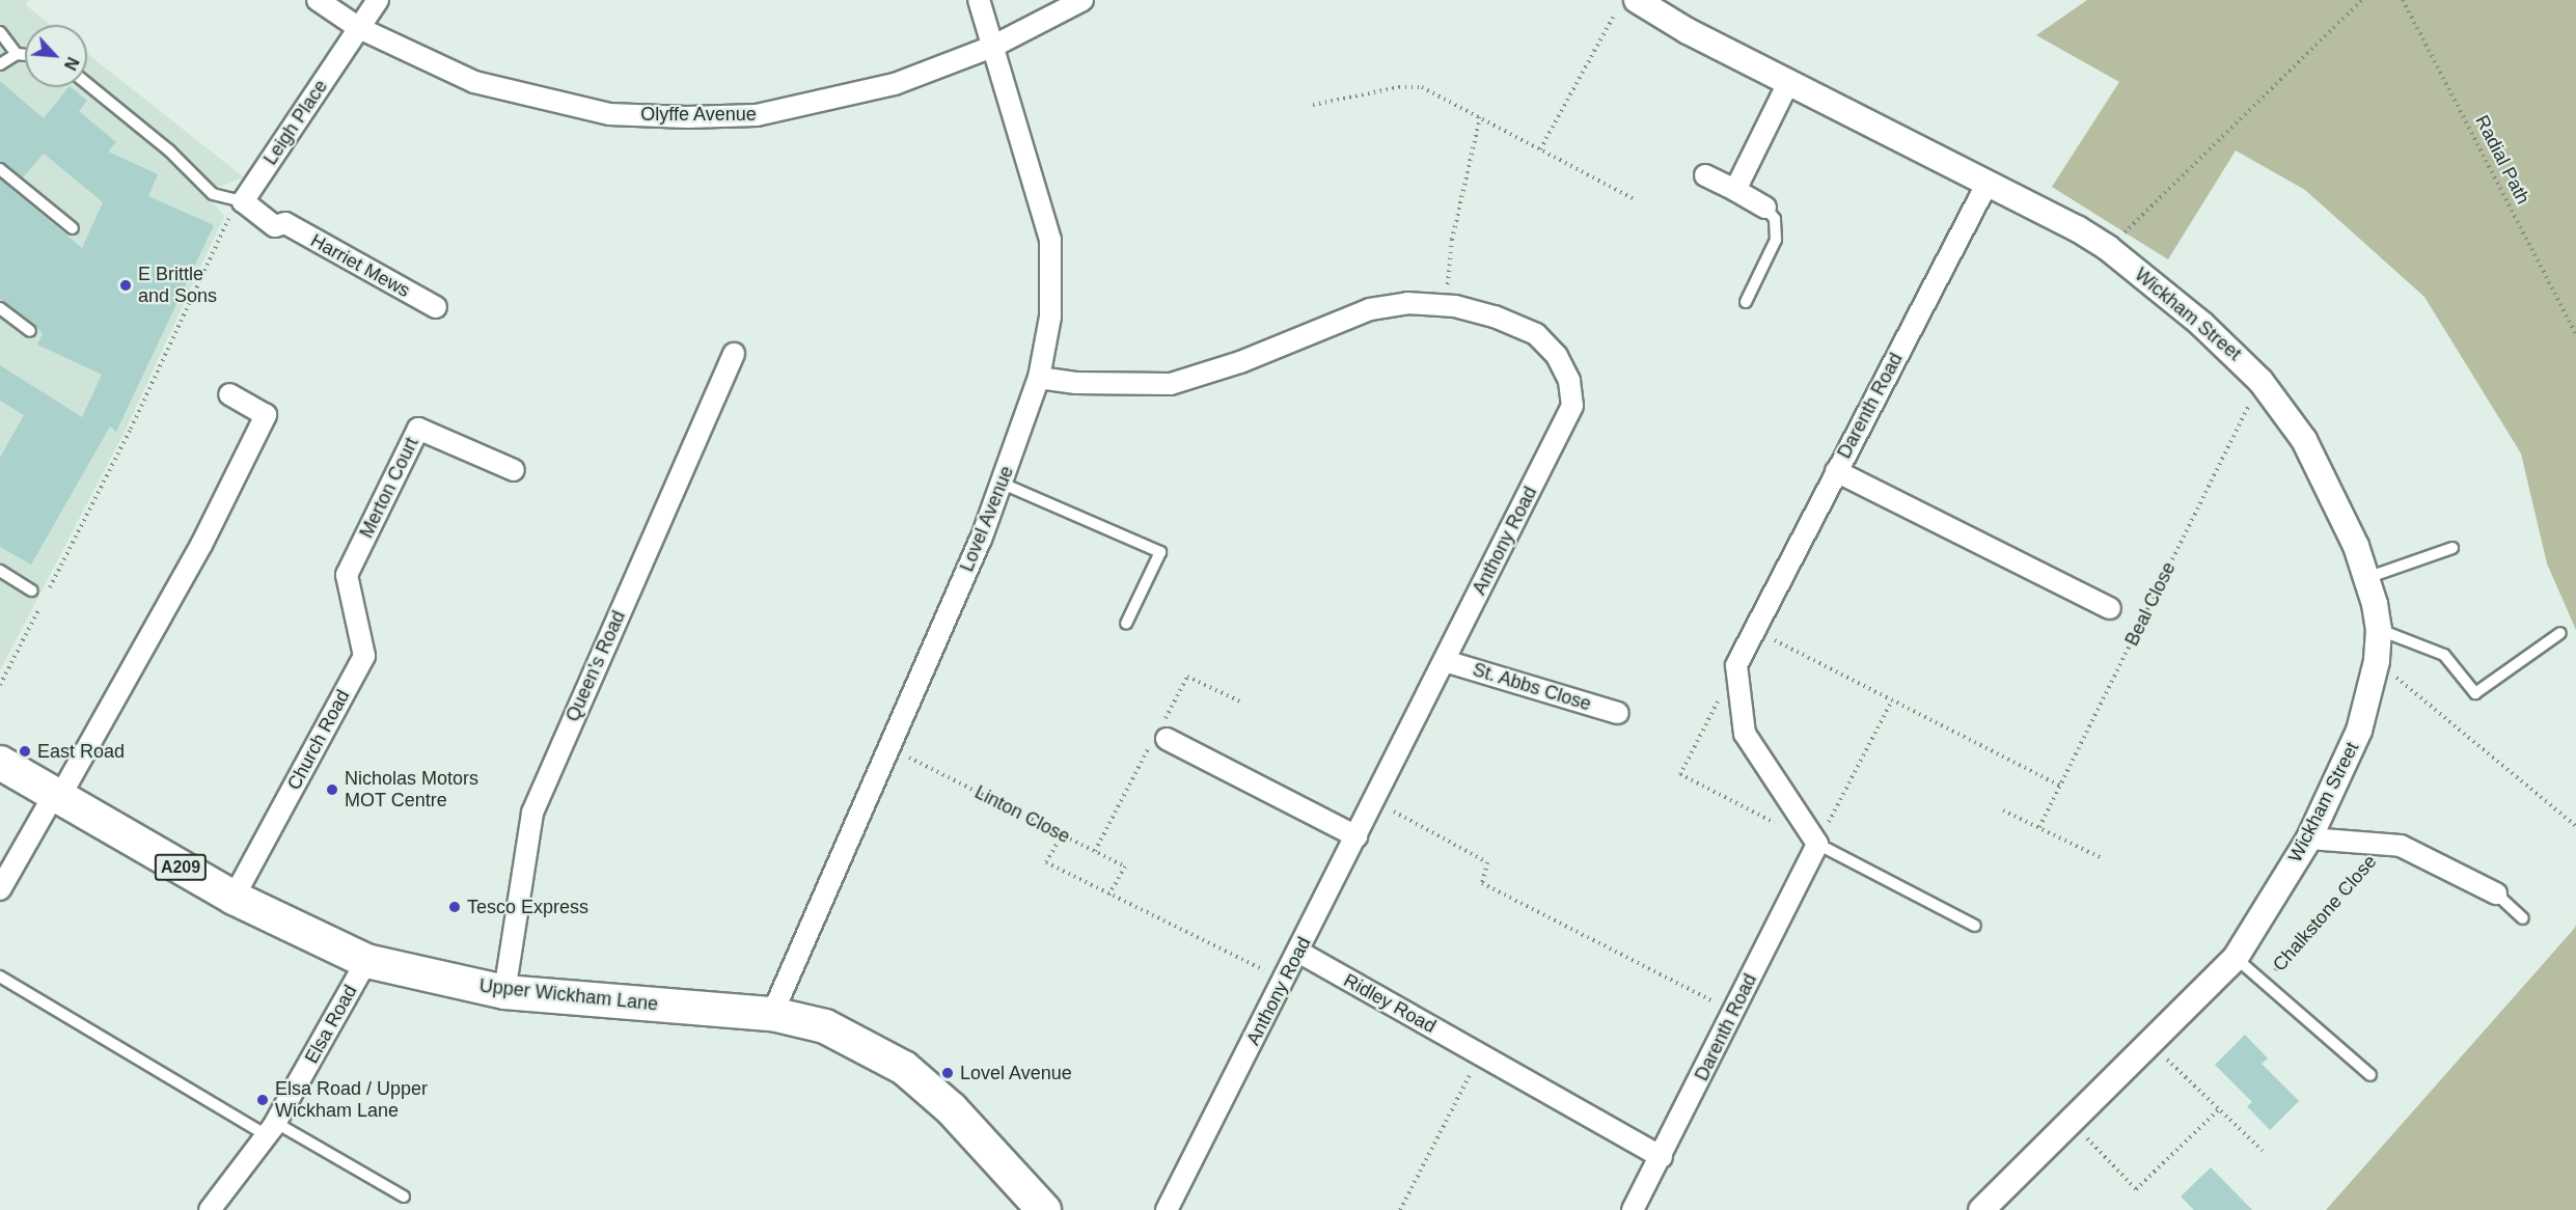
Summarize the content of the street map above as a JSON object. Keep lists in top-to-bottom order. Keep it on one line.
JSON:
{"streets":{"main road":["A209","Upper Wickham Lane"],"street":["Olyffe Avenue","Leigh Place","Harriet Mews","Wickham Street","Darenth Road","Merton Court","Lovel Avenue","Anthony Road","Beal Close","Queen's Road","St. Abbs Close","Church Road","Chalkstone Close","Ridley Road","Elsa Road"],"path":["Radial Path","Linton Close"]},"crossings":[["Olyffe Avenue","Leigh Place"],["Olyffe Avenue","Lovel Avenue"],["Leigh Place","Harriet Mews"],["Wickham Street","Darenth Road"],["Wickham Street","Beal Close"],["Wickham Street","Chalkstone Close"],["Darenth Road","Beal Close"],["Darenth Road","Ridley Road"],["Merton Court","Church Road"],["Lovel Avenue","Anthony Road"],["Lovel Avenue","Linton Close"],["Lovel Avenue","Upper Wickham Lane"],["Anthony Road","St. Abbs Close"],["Anthony Road","Linton Close"],["Anthony Road","Ridley Road"],["Queen's Road","Upper Wickham Lane"],["Church Road","Upper Wickham Lane"],["Upper Wickham Lane","Elsa Road"]],"places":["E Brittle and Sons","East Road","Nicholas Motors MOT Centre","Tesco Express","Lovel Avenue","Elsa Road / Upper Wickham Lane"],"north":"bottom right"}
